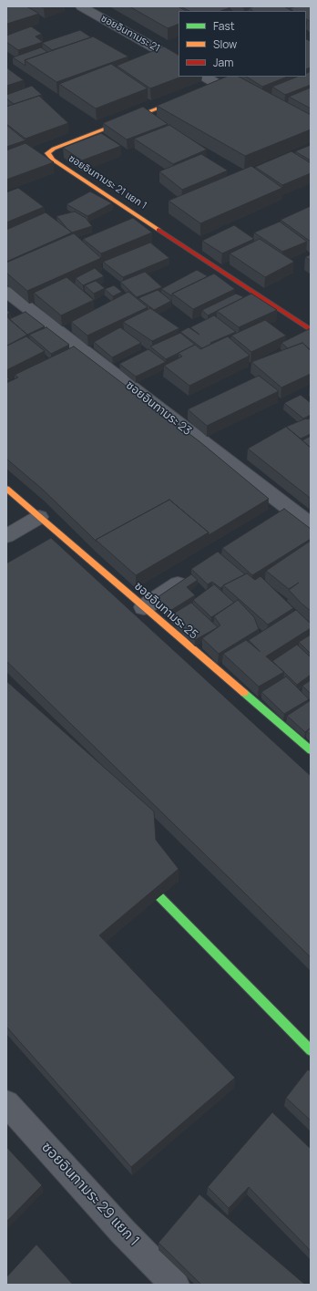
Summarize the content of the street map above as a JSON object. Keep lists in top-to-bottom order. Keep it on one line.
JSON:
{"streets":{"street":["ซอยอินทามระ 21","ซอยอินทามระ 21 แยก 1","ซอยอินทามระ 23","ซอยอินทามระ 25","ซอยอินทามระ 29 แยก 1"]},"legend":["Fast","Slow","Jam"]}
